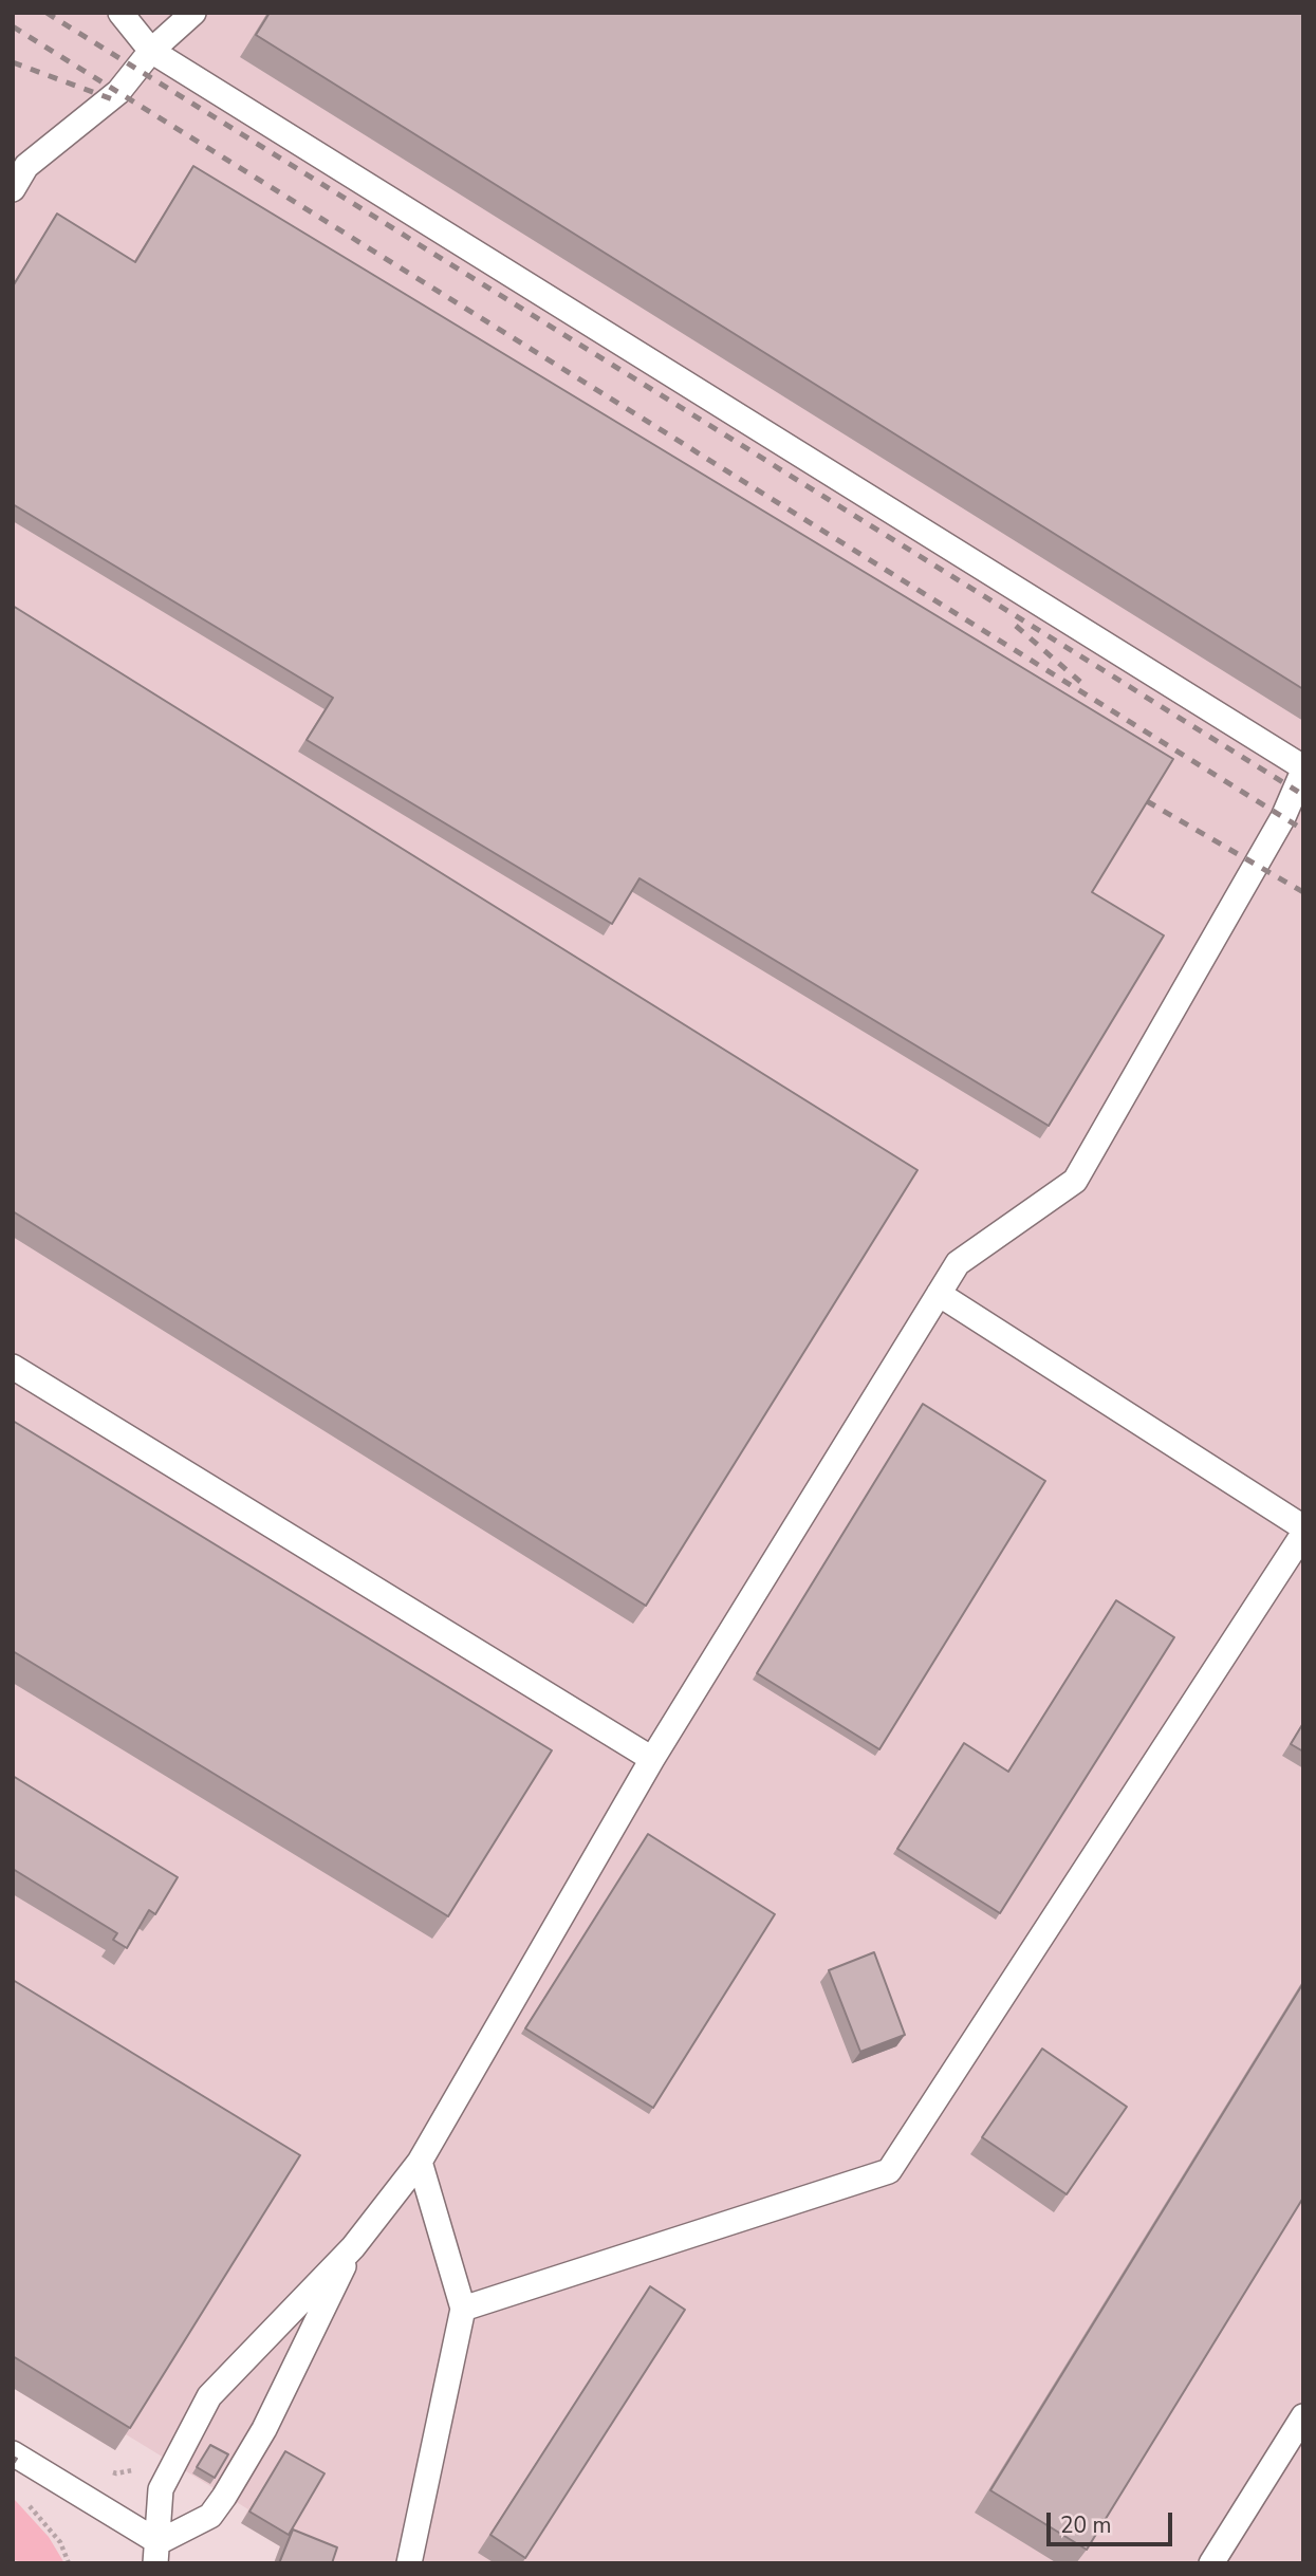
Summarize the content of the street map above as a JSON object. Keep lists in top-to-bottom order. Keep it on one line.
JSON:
{"scale_bar":"20 m"}
